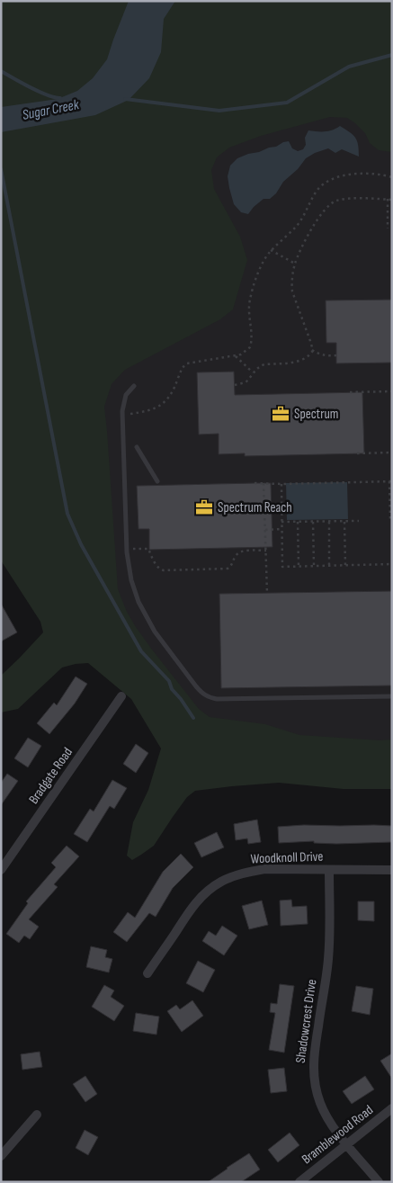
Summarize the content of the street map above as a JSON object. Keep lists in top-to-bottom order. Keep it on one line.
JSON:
{"streets":{"street":["Bradgate Road","Woodknoll Drive","Shadowcrest Drive","Bramblewood Road"]},"crossings":[["Woodknoll Drive","Shadowcrest Drive"],["Shadowcrest Drive","Bramblewood Road"]],"water":["Sugar Creek"],"places":{"office":["Spectrum","Spectrum Reach"]}}
